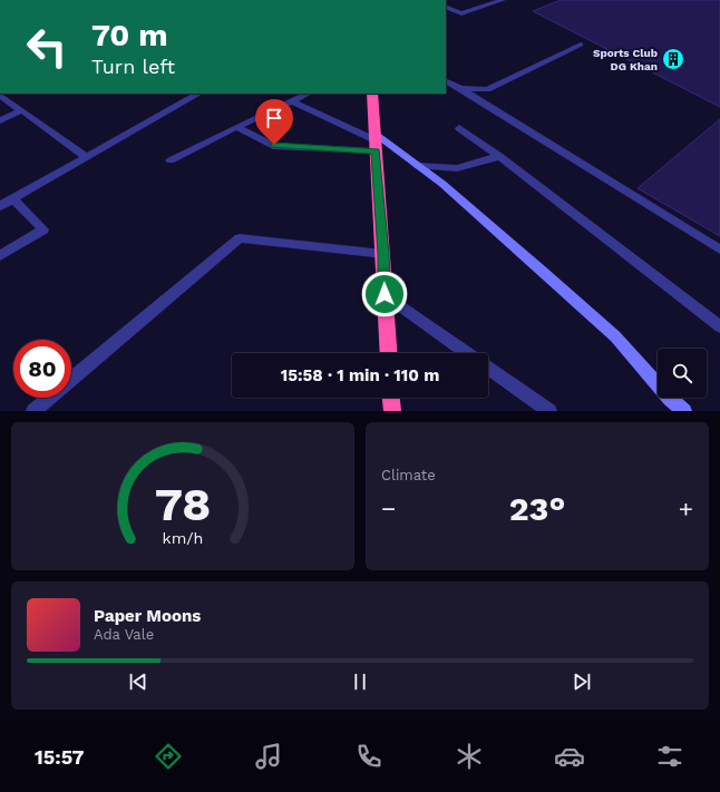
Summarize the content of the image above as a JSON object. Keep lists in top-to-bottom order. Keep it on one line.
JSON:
{"places":{"building":["Sports Club DG Khan"]},"page":{"turn":["70 m","Turn left"],"limit":"80","trip":"15:58 · 1 min · 110 m","tile":"Climate","heat":["−","23°","+"],"song":["Paper Moons","Ada Vale"],"tabs":"15:57","gauge":["78","km/h"]}}
